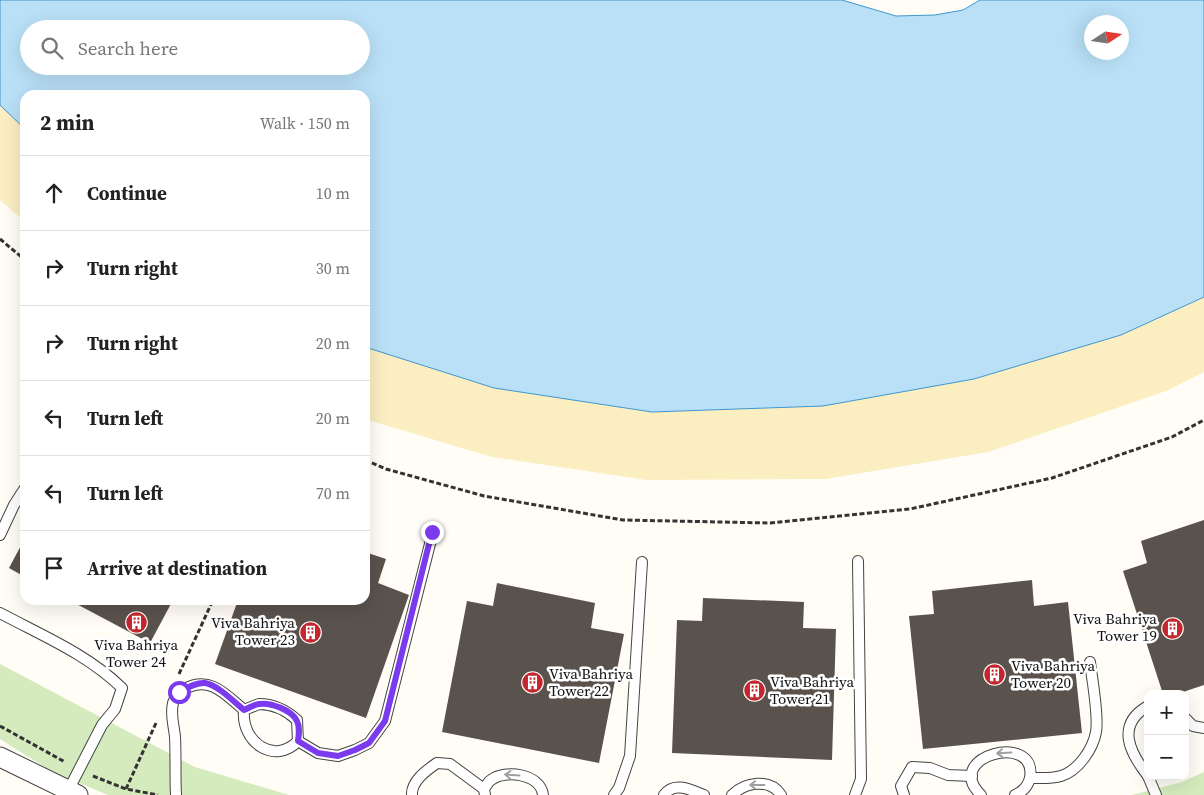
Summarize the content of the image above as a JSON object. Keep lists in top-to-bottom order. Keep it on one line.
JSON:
{"places":{"building":["Viva Bahriya Tower 24","Viva Bahriya Tower 19","Viva Bahriya Tower 23","Viva Bahriya Tower 20","Viva Bahriya Tower 22","Viva Bahriya Tower 21"]},"north":"right","page":{"search":"Search here","heading":["2 min","Walk · 150 m"],"list":[["Continue","10 m"],["Turn right","30 m"],["Turn right","20 m"],["Turn left","20 m"],["Turn left","70 m"],"Arrive at destination"],"map_buttons":["+","−"]}}
